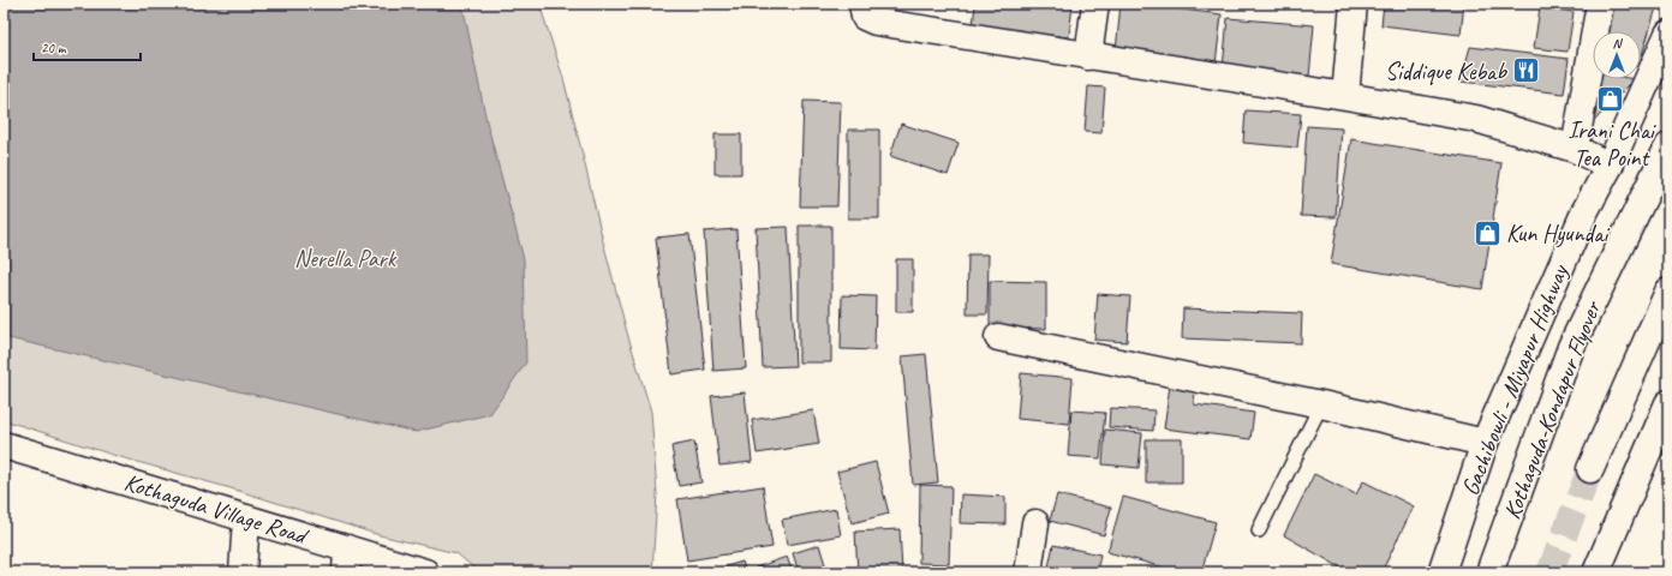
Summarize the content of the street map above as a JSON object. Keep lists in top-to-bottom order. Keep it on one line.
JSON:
{"streets":{"street":["Gachibowli - Miyapur Highway","Kothaguda-Kondapur Flyover","Kothaguda Village Road"]},"parks":["Nerella Park"],"places":{"restaurant":["Siddique Kebab"],"shop":["Irani Chai Tea Point","Kun Hyundai"]},"scale_bar":"20 m","north":"top"}
